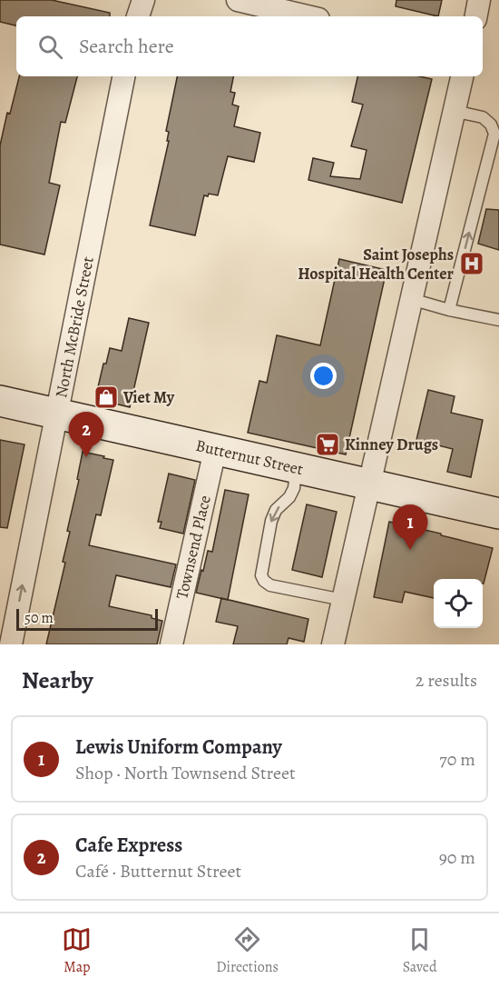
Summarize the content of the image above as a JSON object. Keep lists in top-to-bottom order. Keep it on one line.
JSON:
{"streets":{"street":["North McBride Street","Butternut Street","Townsend Place"]},"crossings":[["North McBride Street","Butternut Street"],["Butternut Street","Townsend Place"]],"one_way":["North McBride Street"],"places":{"hospital":["Saint Josephs Hospital Health Center"],"shop":["Viet My"],"supermarket":["Kinney Drugs"]},"scale_bar":"50 m","page":{"search":"Search here","pins":["2","1"],"scale":"50 m","heading":["Nearby","2 results"],"list":[{"mark":"1","name":"Lewis Uniform Company","note":"Shop · North Townsend Street","value":"70 m"},{"mark":"2","name":"Cafe Express","note":"Café · Butternut Street","value":"90 m"}],"nav":["Map","Directions","Saved"]}}
